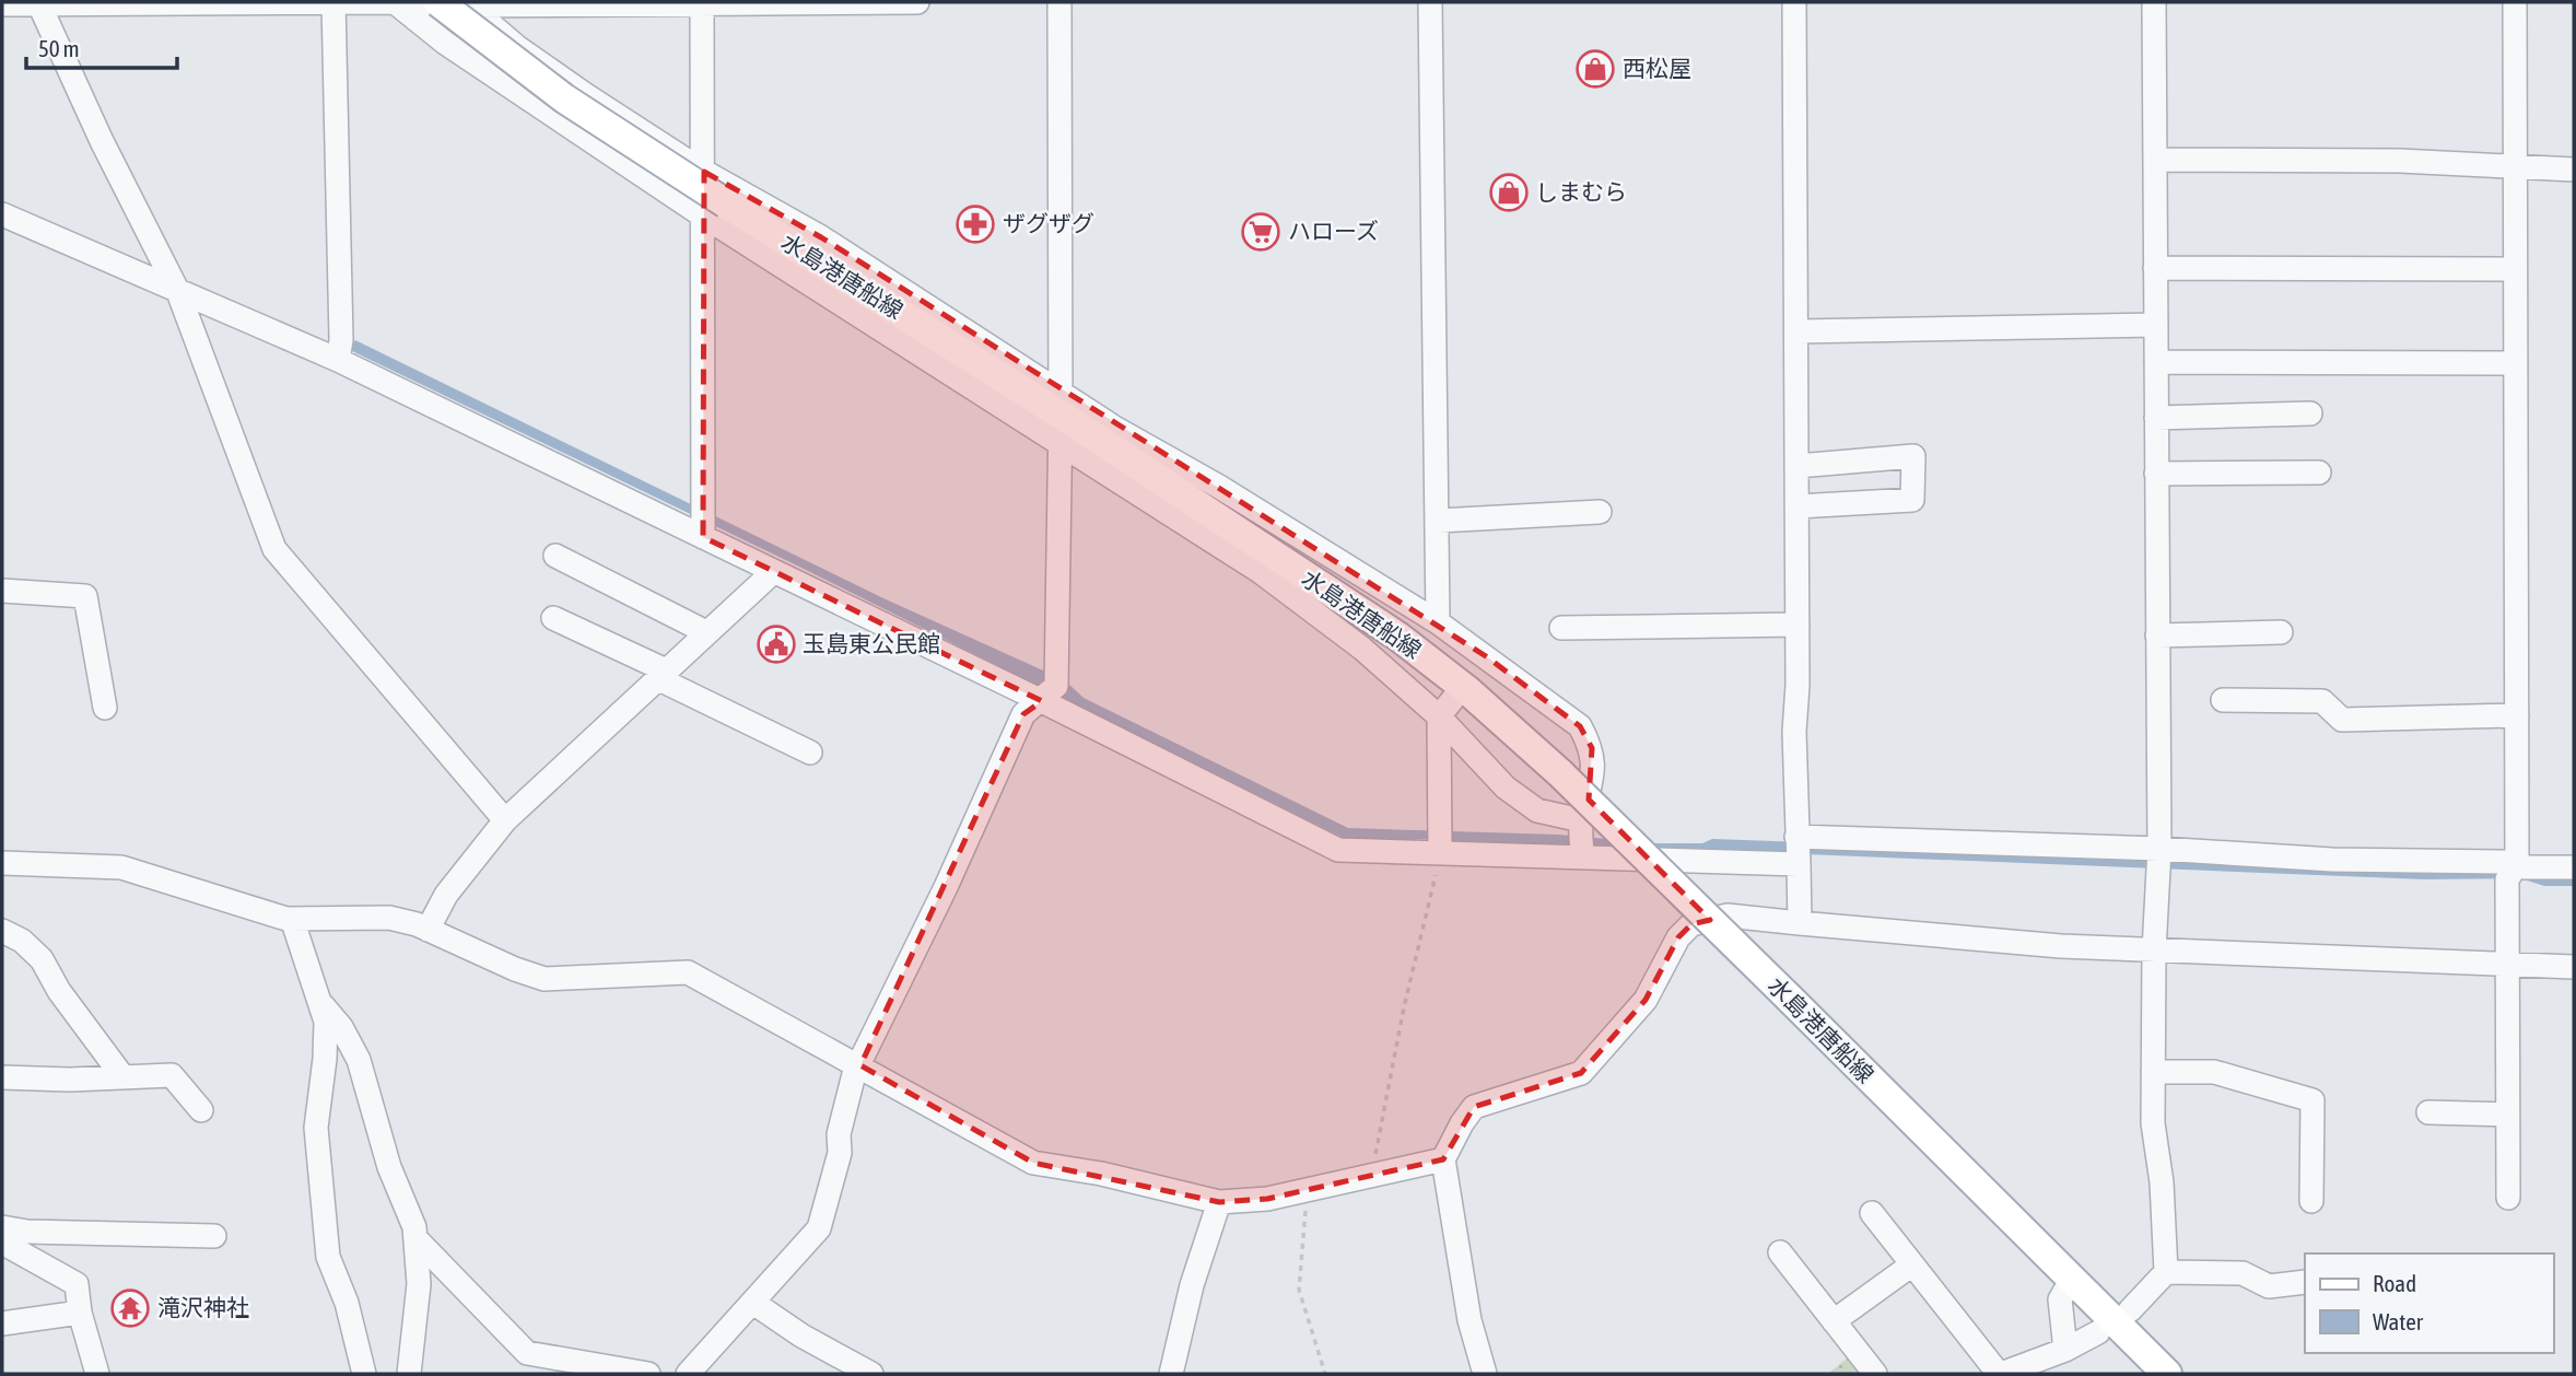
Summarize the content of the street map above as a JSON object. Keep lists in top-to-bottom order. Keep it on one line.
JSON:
{"streets":{"main road":["水島港唐船線"]},"places":{"shop":["西松屋","しまむら"],"pharmacy":["ザグザグ"],"supermarket":["ハローズ"],"public building":["玉島東公民館"],"temple":["滝沢神社"]},"legend":["Road","Water"],"scale_bar":"50 m"}
